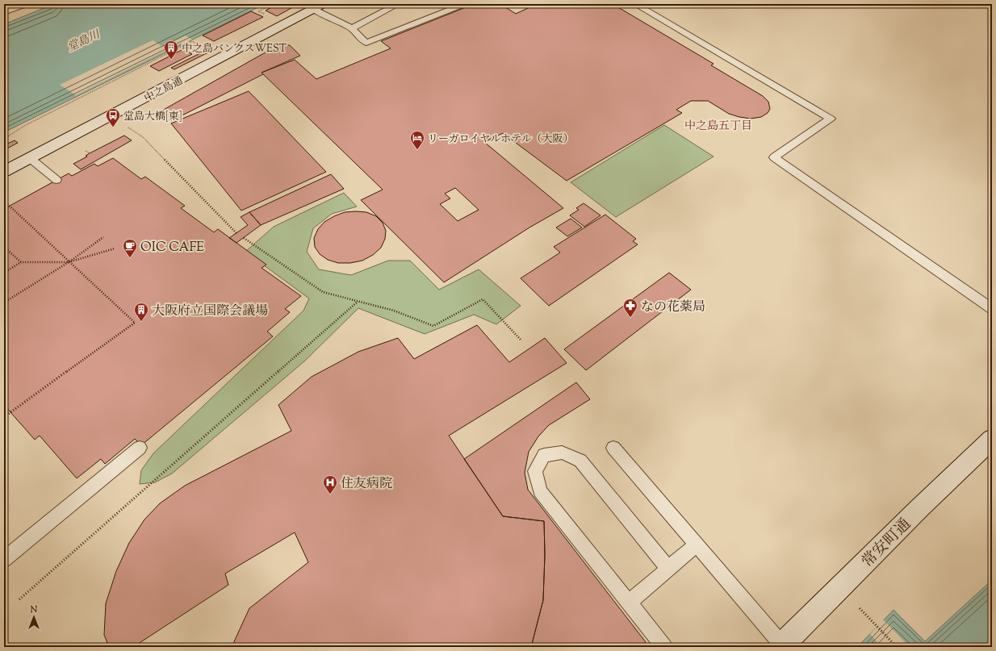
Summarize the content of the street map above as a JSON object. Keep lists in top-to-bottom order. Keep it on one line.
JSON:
{"streets":{"street":["中之島通","常安町通"]},"districts":["中之島五丁目"],"water":["堂島川"],"places":{"building":["中之島バンクスWEST","大阪府立国際会議場"],"bus stop":["堂島大橋[東]"],"hotel":["リーガロイヤルホテル（大阪）"],"cafe":["OIC CAFE"],"pharmacy":["なの花薬局"],"hospital":["住友病院"]},"north":"top"}
